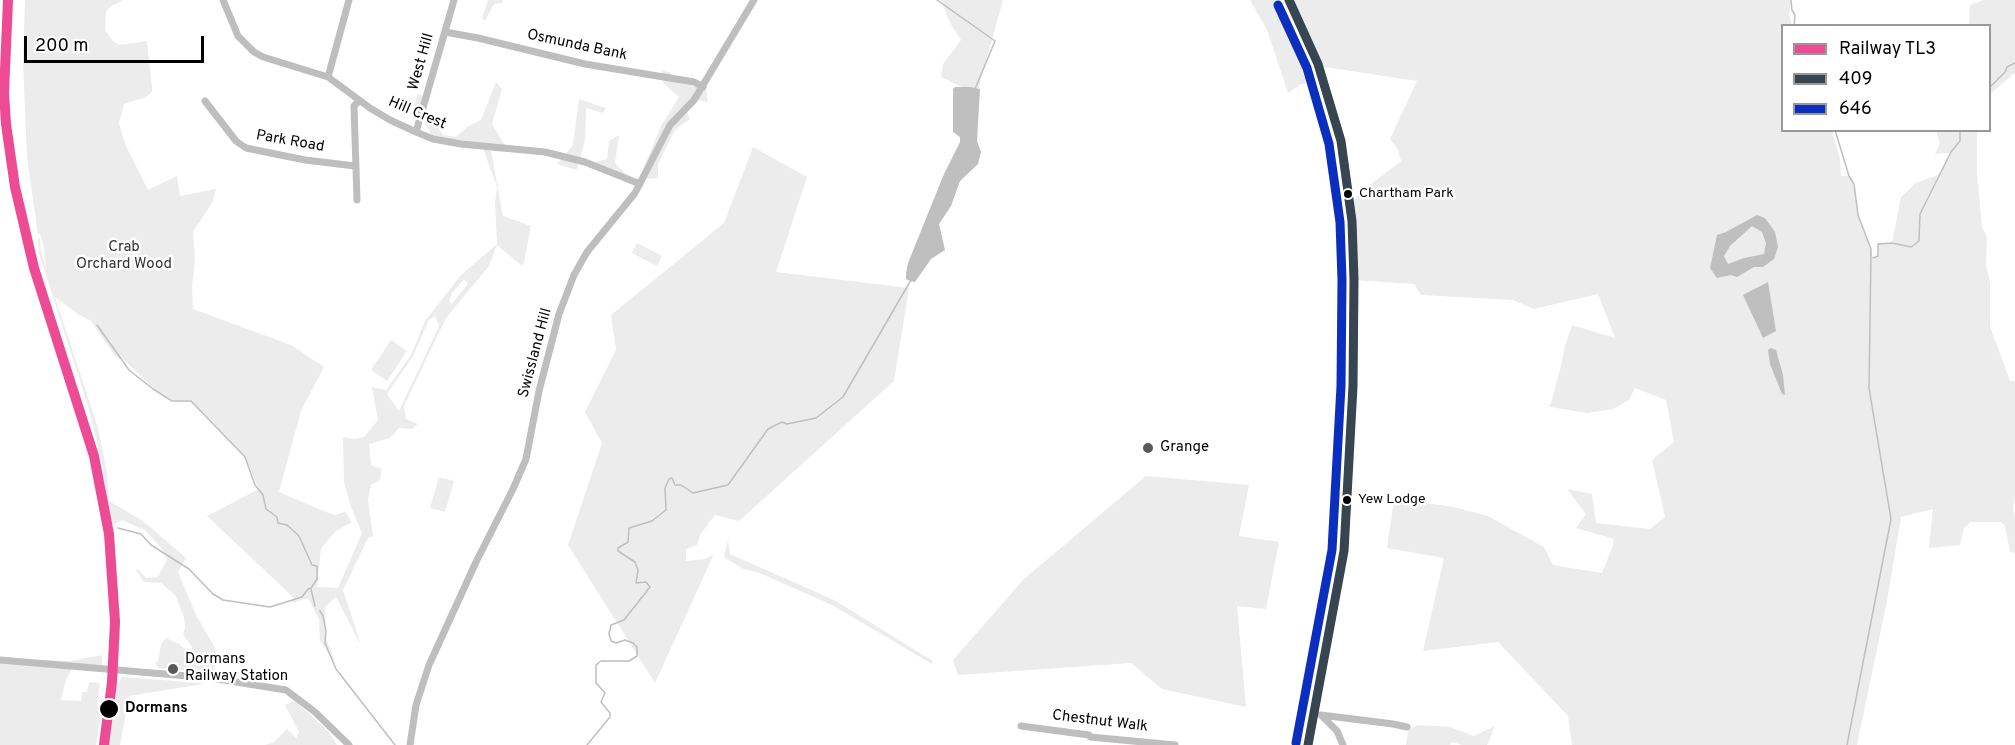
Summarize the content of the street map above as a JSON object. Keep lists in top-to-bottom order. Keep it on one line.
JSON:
{"streets":{"street":["Osmunda Bank","West Hill","Hill Crest","Park Road","Swissland Hill","Chestnut Walk"]},"crossings":[["Osmunda Bank","West Hill"],["Osmunda Bank","Swissland Hill"],["West Hill","Hill Crest"],["Hill Crest","Swissland Hill"]],"parks":["Crab Orchard Wood"],"places":["Chartham Park","Grange","Yew Lodge","Dormans Railway Station","Dormans"],"lines":["rail line TL3","transit line 409","transit line 646"],"legend":["Railway TL3","409","646"],"scale_bar":"200 m"}
